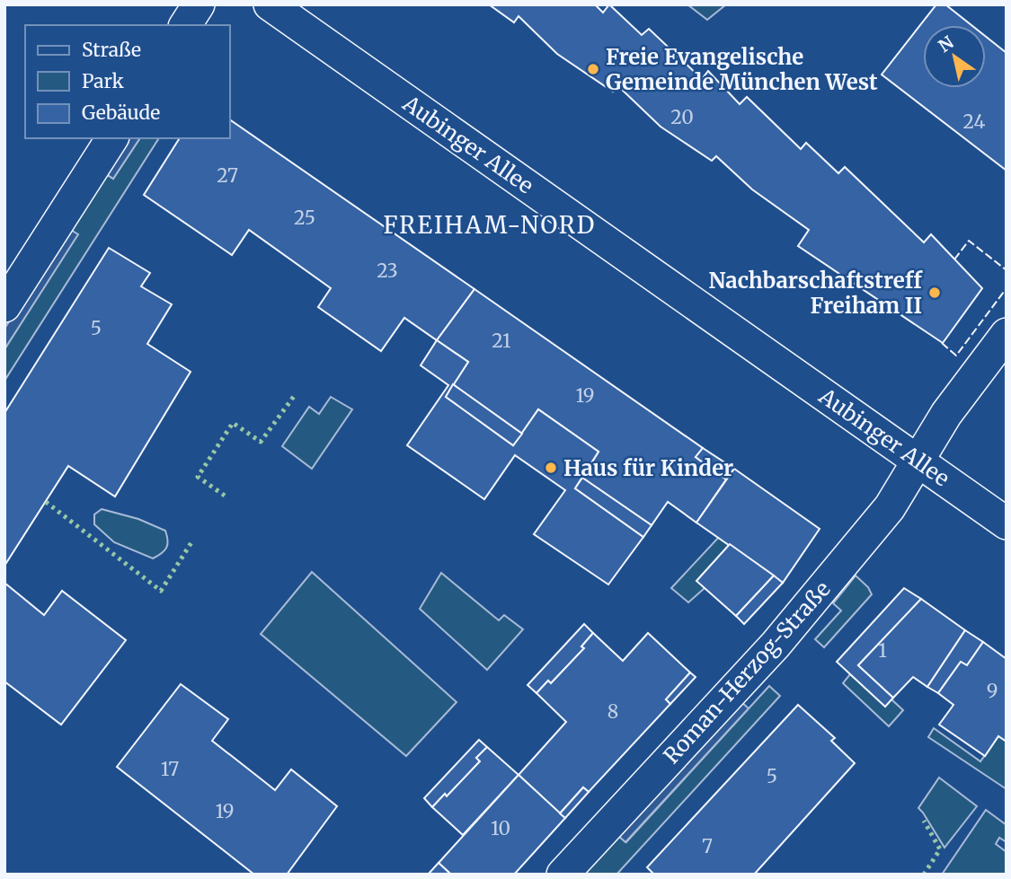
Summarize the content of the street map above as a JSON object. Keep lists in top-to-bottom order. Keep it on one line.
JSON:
{"streets":{"street":["Aubinger Allee","Roman-Herzog-Straße"]},"crossings":[["Aubinger Allee","Roman-Herzog-Straße"]],"districts":["FREIHAM-NORD"],"places":["Freie Evangelische Gemeinde München West","Nachbarschaftstreff Freiham II","Haus für Kinder"],"house_numbers":["20","24","27","25","23","5","21","19","1","9","8","17","5","19","10","7"],"legend":["Straße","Park","Gebäude"],"north":"top left"}
